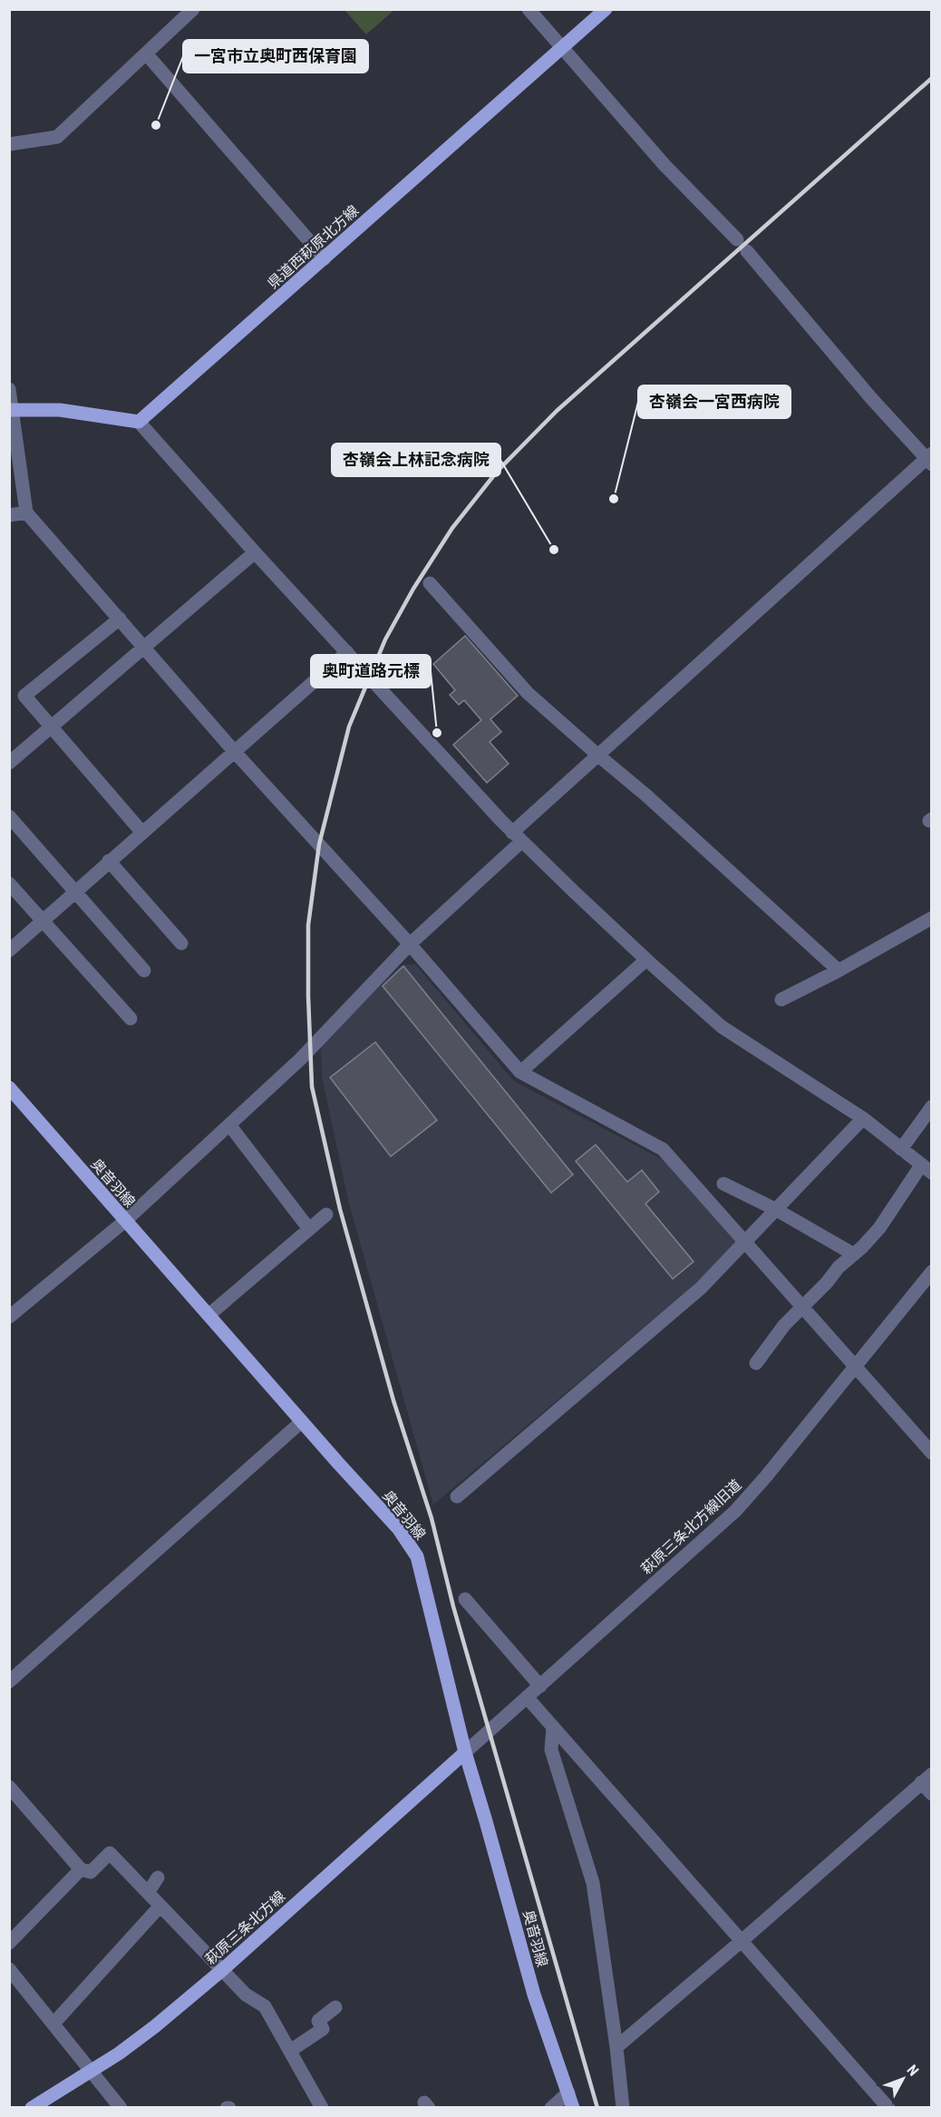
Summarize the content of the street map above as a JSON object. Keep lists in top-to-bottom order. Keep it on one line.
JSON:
{"streets":{"main road":["県道西萩原北方線","奥音羽線","萩原三条北方線"],"street":["萩原三条北方線旧道"]},"crossings":[["奥音羽線","萩原三条北方線旧道"],["奥音羽線","萩原三条北方線"],["萩原三条北方線旧道","萩原三条北方線"]],"places":["一宮市立奥町西保育園","杏嶺会一宮西病院","杏嶺会上林記念病院","奥町道路元標"],"north":"top right"}
